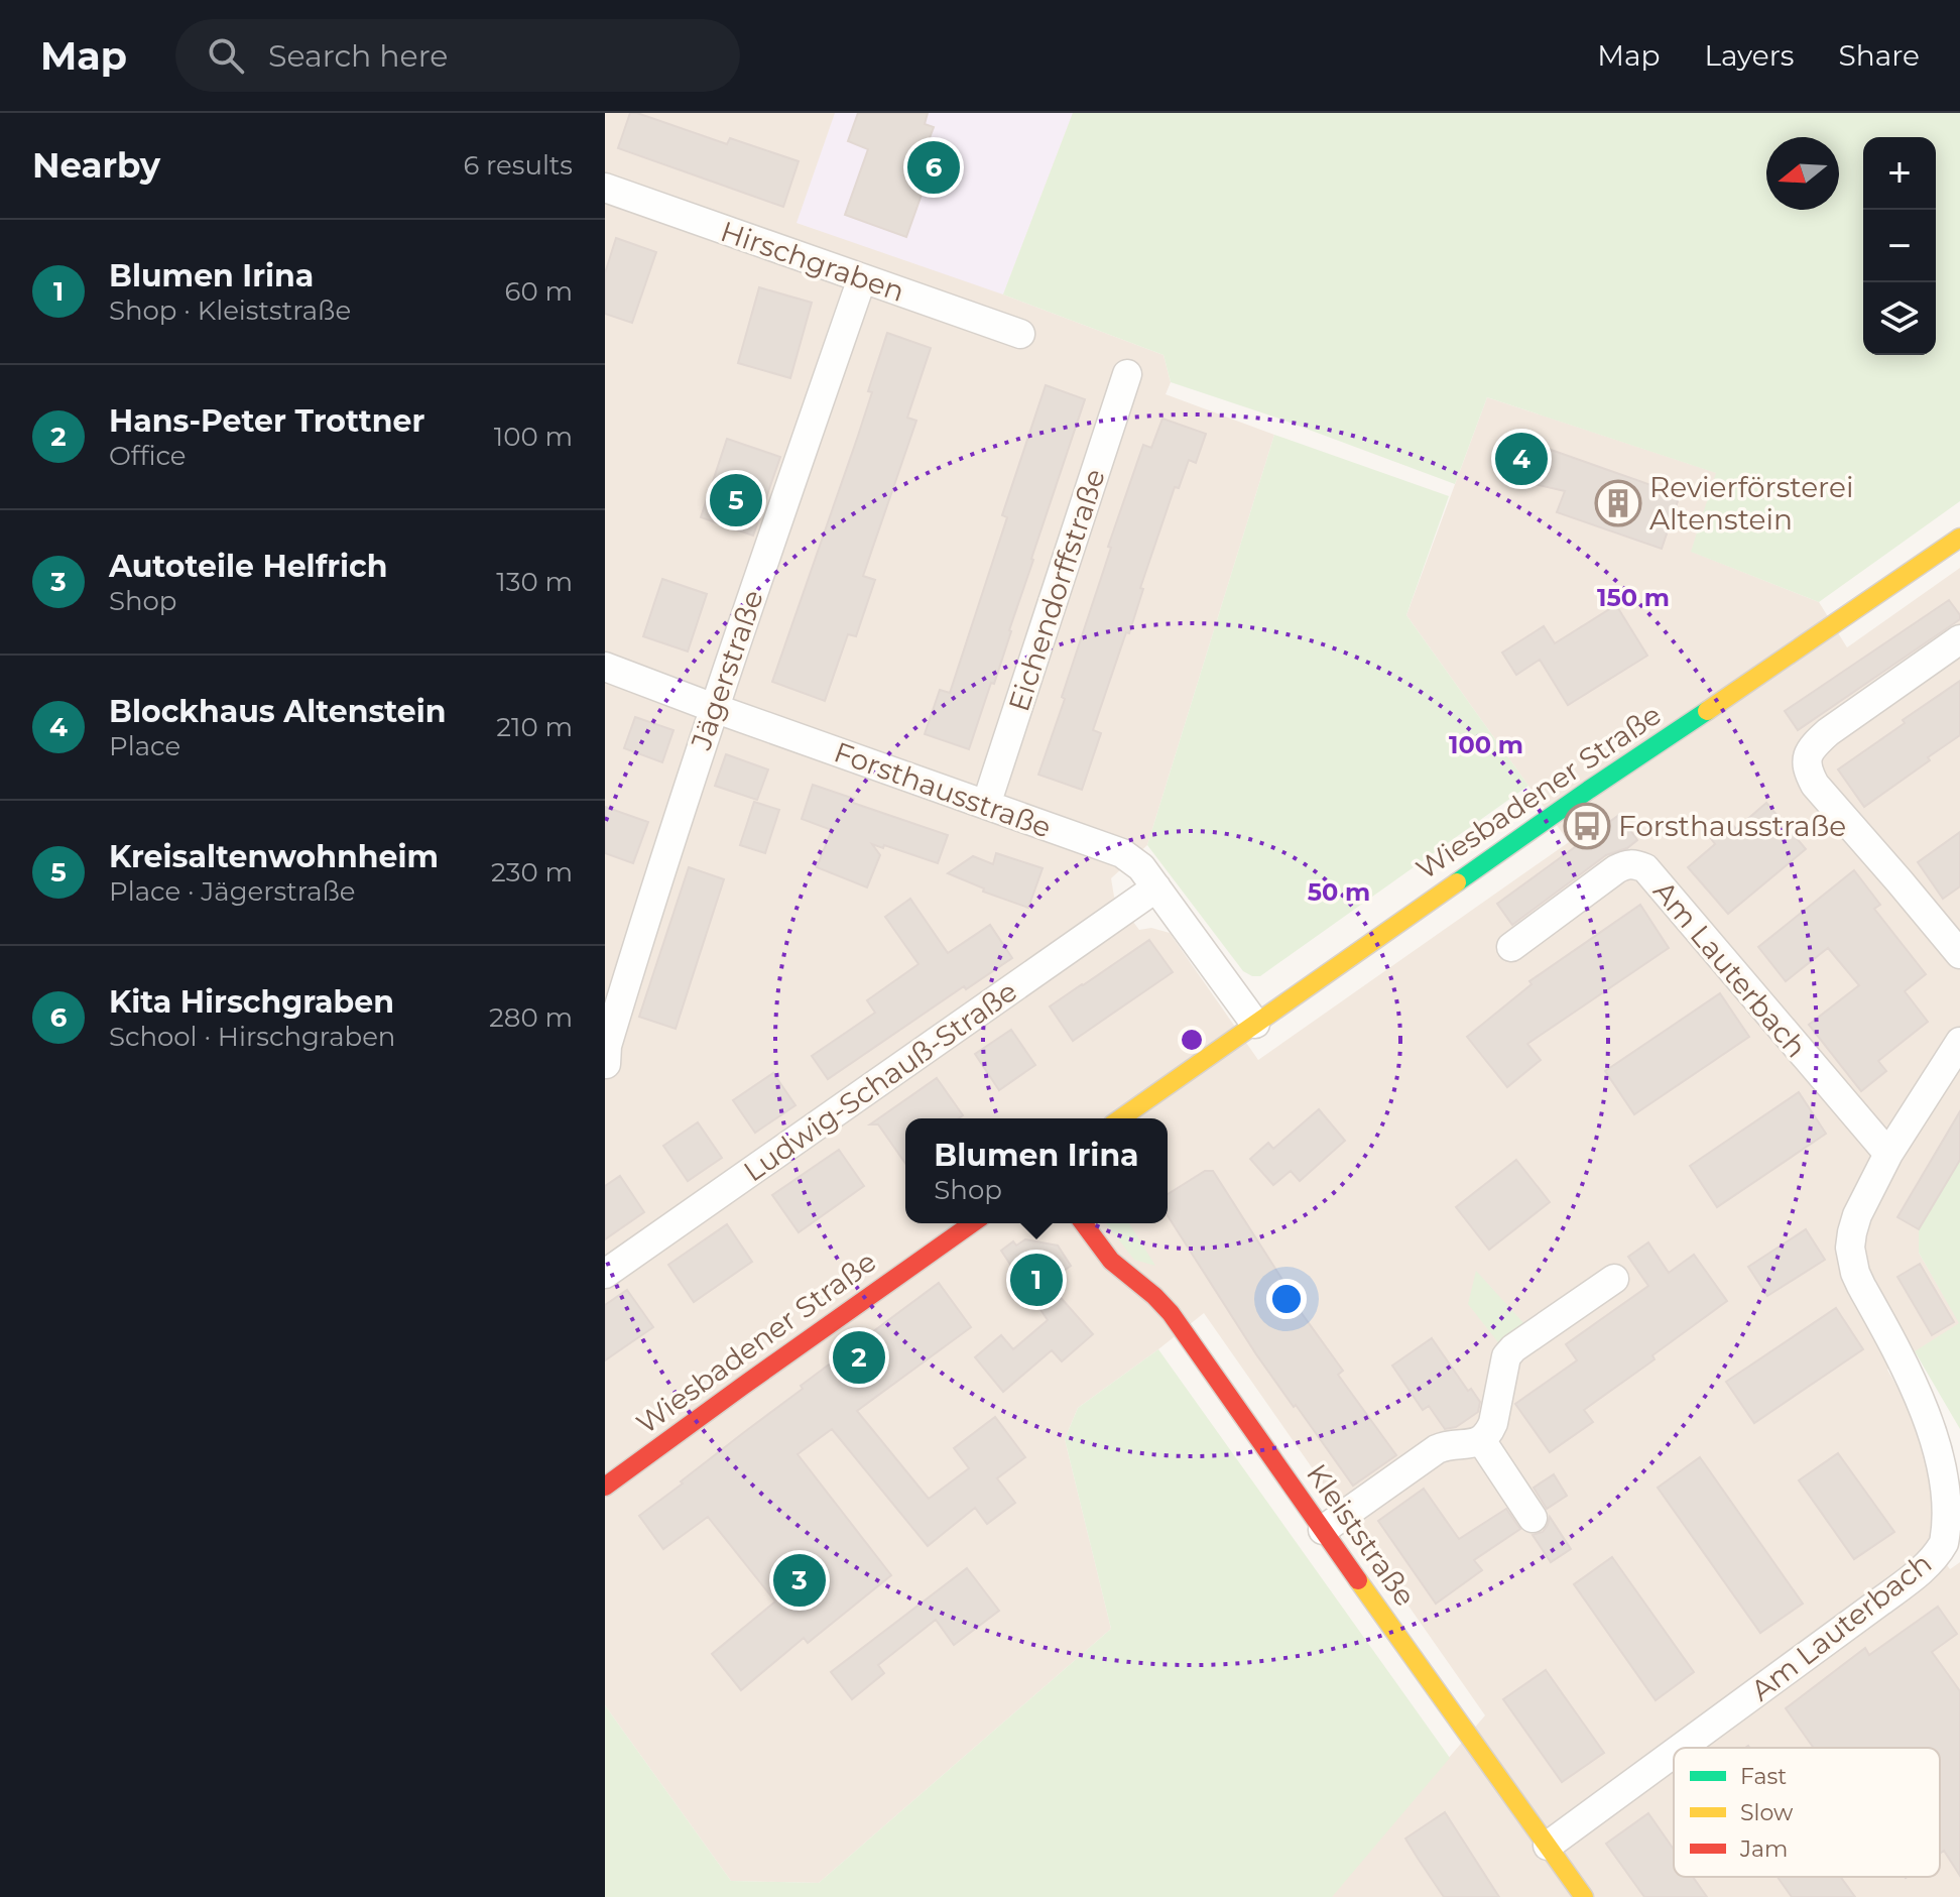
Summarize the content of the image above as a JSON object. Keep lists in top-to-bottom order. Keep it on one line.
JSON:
{"streets":{"main road":["Wiesbadener Straße","Kleiststraße"],"street":["Hirschgraben","Eichendorffstraße","Jägerstraße","Forsthausstraße","Am Lauterbach","Ludwig-Schauß-Straße"]},"crossings":[["Hirschgraben","Jägerstraße"],["Eichendorffstraße","Forsthausstraße"],["Jägerstraße","Forsthausstraße"],["Forsthausstraße","Wiesbadener Straße"],["Forsthausstraße","Ludwig-Schauß-Straße"],["Am Lauterbach","Kleiststraße"]],"places":{"building":["Revierförsterei Altenstein"],"bus stop":["Forsthausstraße"]},"legend":["Fast","Slow","Jam"],"north":"left","page":{"header":"Map","search":"Search here","nav":["Map","Layers","Share"],"heading":["Nearby","6 results"],"map_buttons":["+","−"],"pins":["6","4","5","1","2","3"],"list":[{"mark":"1","name":"Blumen Irina","note":"Shop · Kleiststraße","value":"60 m"},{"mark":"2","name":"Hans-Peter Trottner","note":"Office","value":"100 m"},{"mark":"3","name":"Autoteile Helfrich","note":"Shop","value":"130 m"},{"mark":"4","name":"Blockhaus Altenstein","note":"Place","value":"210 m"},{"mark":"5","name":"Kreisaltenwohnheim","note":"Place · Jägerstraße","value":"230 m"},{"mark":"6","name":"Kita Hirschgraben","note":"School · Hirschgraben","value":"280 m"}],"popup":["Blumen Irina","Shop"]},"rings":["150 m","100 m","50 m"]}
